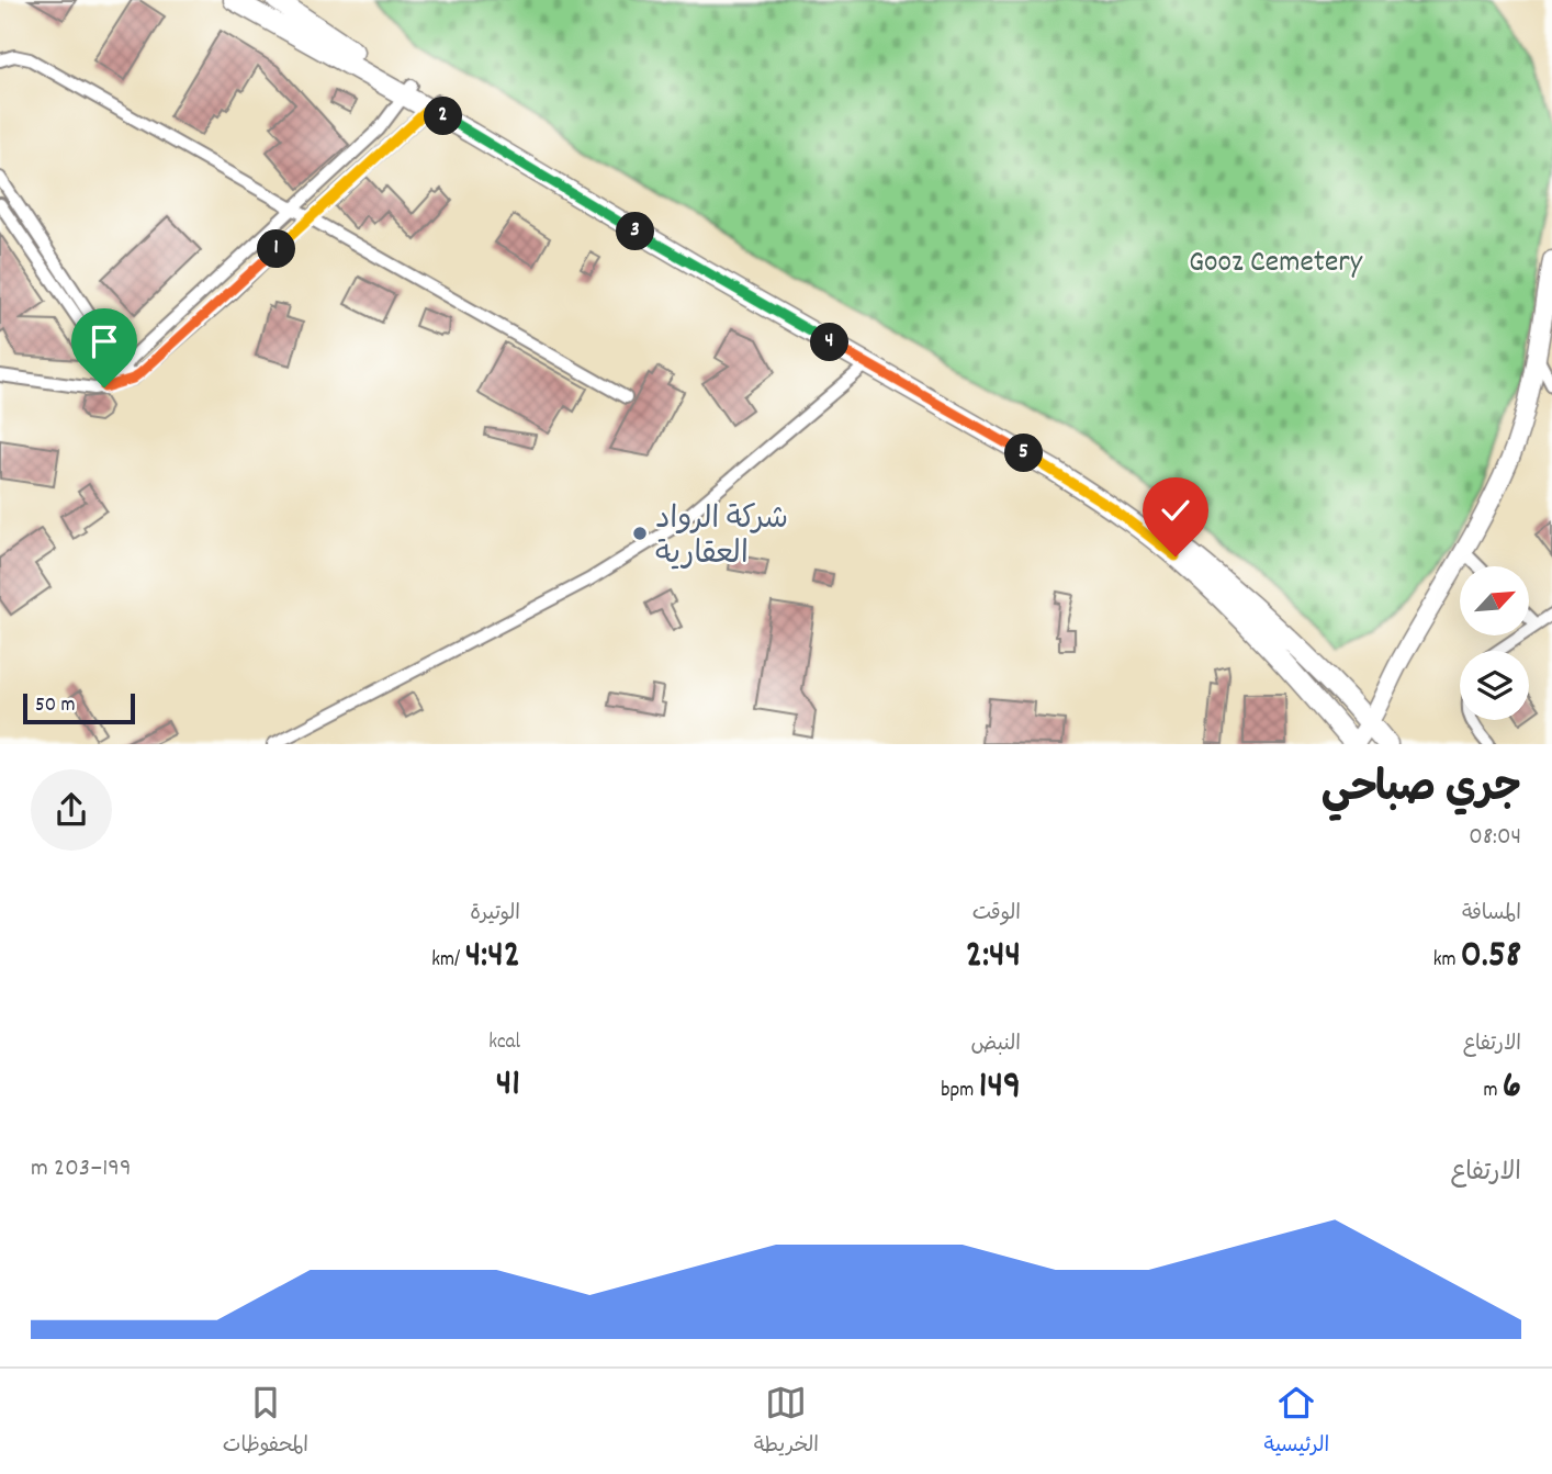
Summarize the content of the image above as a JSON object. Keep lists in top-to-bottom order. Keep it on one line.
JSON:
{"parks":["Gooz Cemetery"],"places":["شركة الرواد العقارية"],"scale_bar":"50 m","north":"top right","page":{"pins":["2","3","1","4","5"],"scale":"50 m","heading":["جري صباحي","08:04"],"stats":[["المسافة","0.58 km"],["الوقت","2:44"],["الوتيرة","4:42 /km"],["الارتفاع","6 m"],["النبض","149 bpm"],["kcal","41"]],"chart":["الارتفاع","199–203 m"],"tabs":["الرئيسية","الخريطة","المحفوظات"]}}
